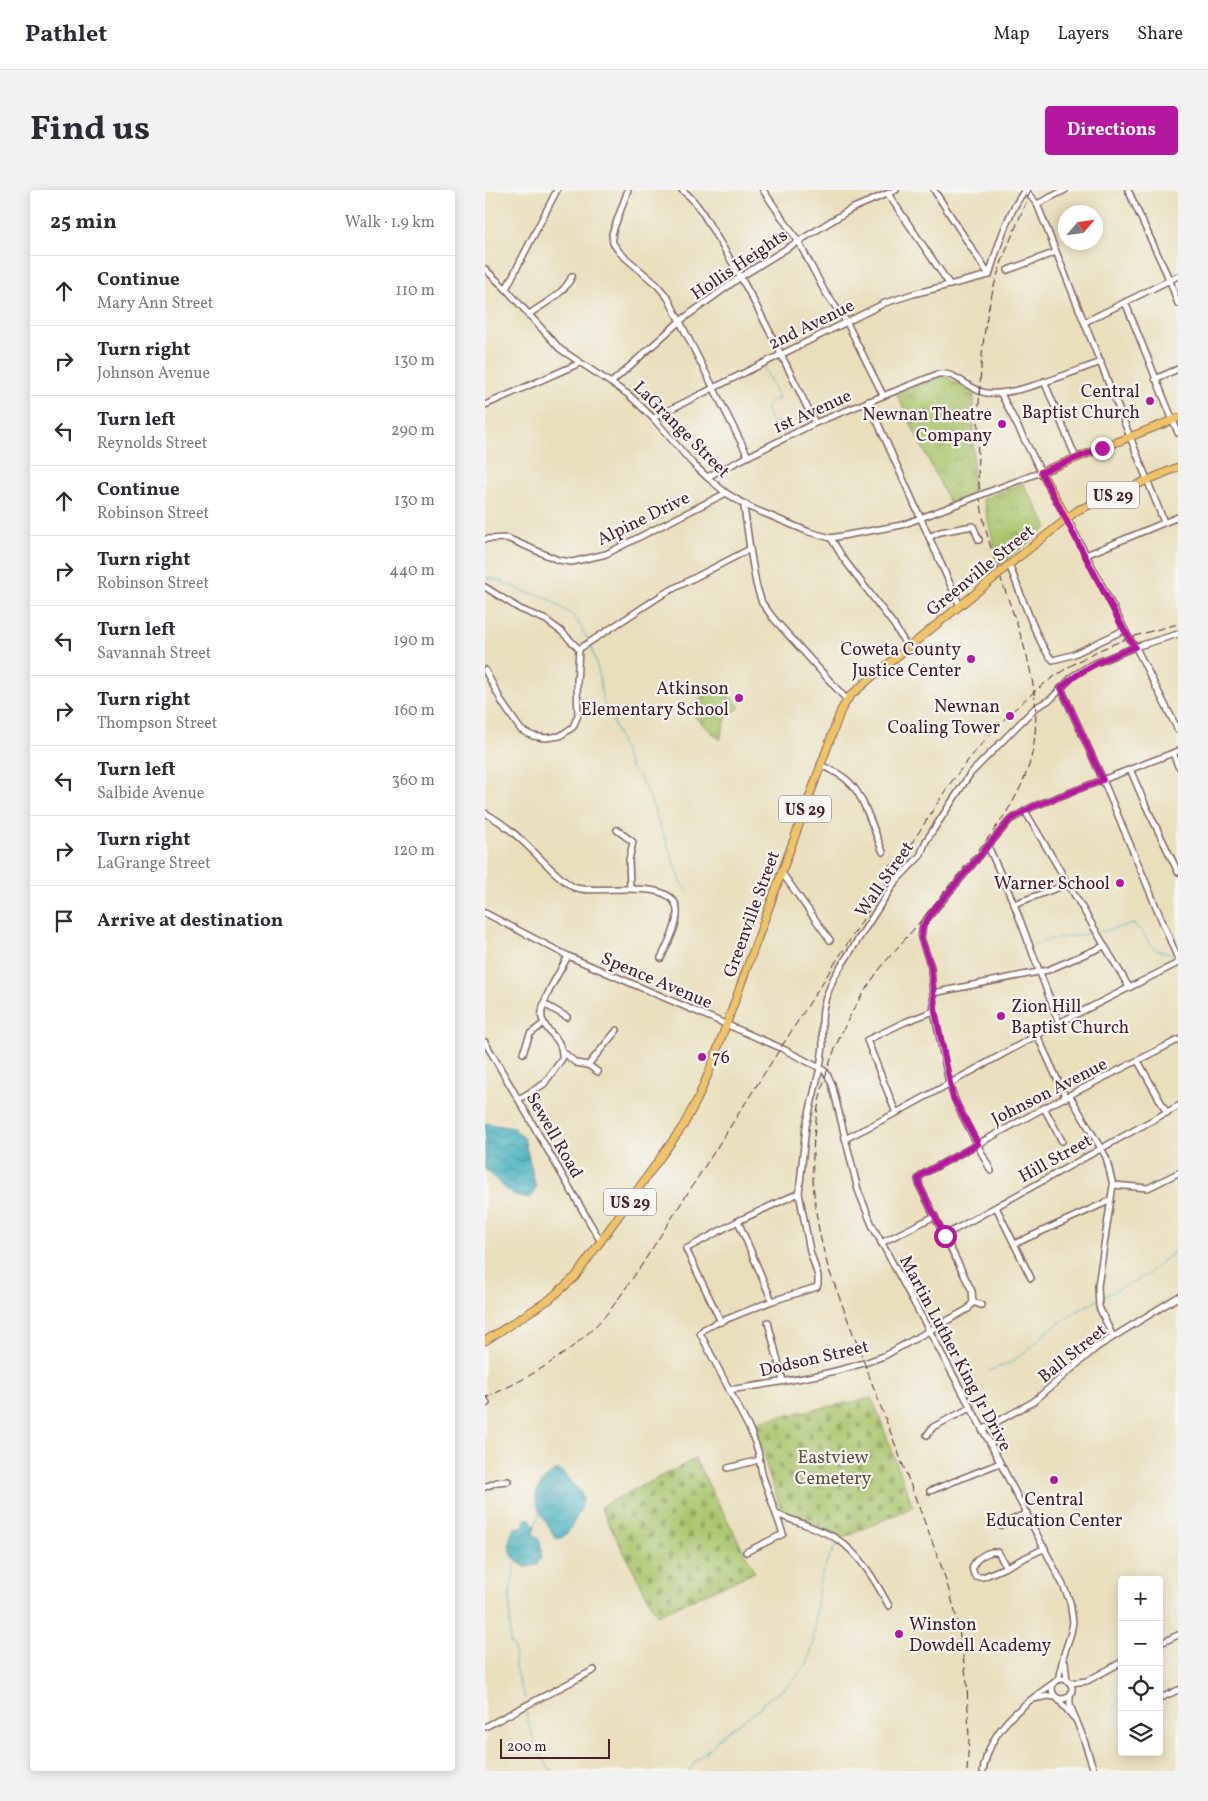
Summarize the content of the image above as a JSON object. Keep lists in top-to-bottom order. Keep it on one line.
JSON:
{"streets":{"main road":["LaGrange Street","US 29","Greenville Street"],"street":["Hollis Heights","2nd Avenue","1st Avenue","Alpine Drive","Wall Street","Spence Avenue","Johnson Avenue","Sewell Road","Hill Street","Martin Luther King Jr Drive","Ball Street","Dodson Street"]},"crossings":[["Hollis Heights","LaGrange Street"],["2nd Avenue","LaGrange Street"],["1st Avenue","LaGrange Street"],["LaGrange Street","US 29"],["LaGrange Street","Alpine Drive"],["US 29","Greenville Street"],["Greenville Street","Spence Avenue"],["Greenville Street","Sewell Road"],["Wall Street","Spence Avenue"],["Wall Street","Martin Luther King Jr Drive"],["Spence Avenue","Martin Luther King Jr Drive"],["Martin Luther King Jr Drive","Ball Street"],["Martin Luther King Jr Drive","Dodson Street"]],"parks":["Eastview Cemetery"],"places":["Central Baptist Church","Newnan Theatre Company","Coweta County Justice Center","Atkinson Elementary School","Newnan Coaling Tower","Warner School","Zion Hill Baptist Church","76","Central Education Center","Winston Dowdell Academy"],"scale_bar":"200 m","north":"top right","page":{"header":"Pathlet","nav":["Map","Layers","Share"],"title":"Find us","buttons":"Directions","heading":["25 min","Walk · 1.9 km"],"list":[["Continue","Mary Ann Street","110 m"],["Turn right","Johnson Avenue","130 m"],["Turn left","Reynolds Street","290 m"],["Continue","Robinson Street","130 m"],["Turn right","Robinson Street","440 m"],["Turn left","Savannah Street","190 m"],["Turn right","Thompson Street","160 m"],["Turn left","Salbide Avenue","360 m"],["Turn right","LaGrange Street","120 m"],"Arrive at destination"],"map_buttons":["+","−"],"scale":"200 m"}}
